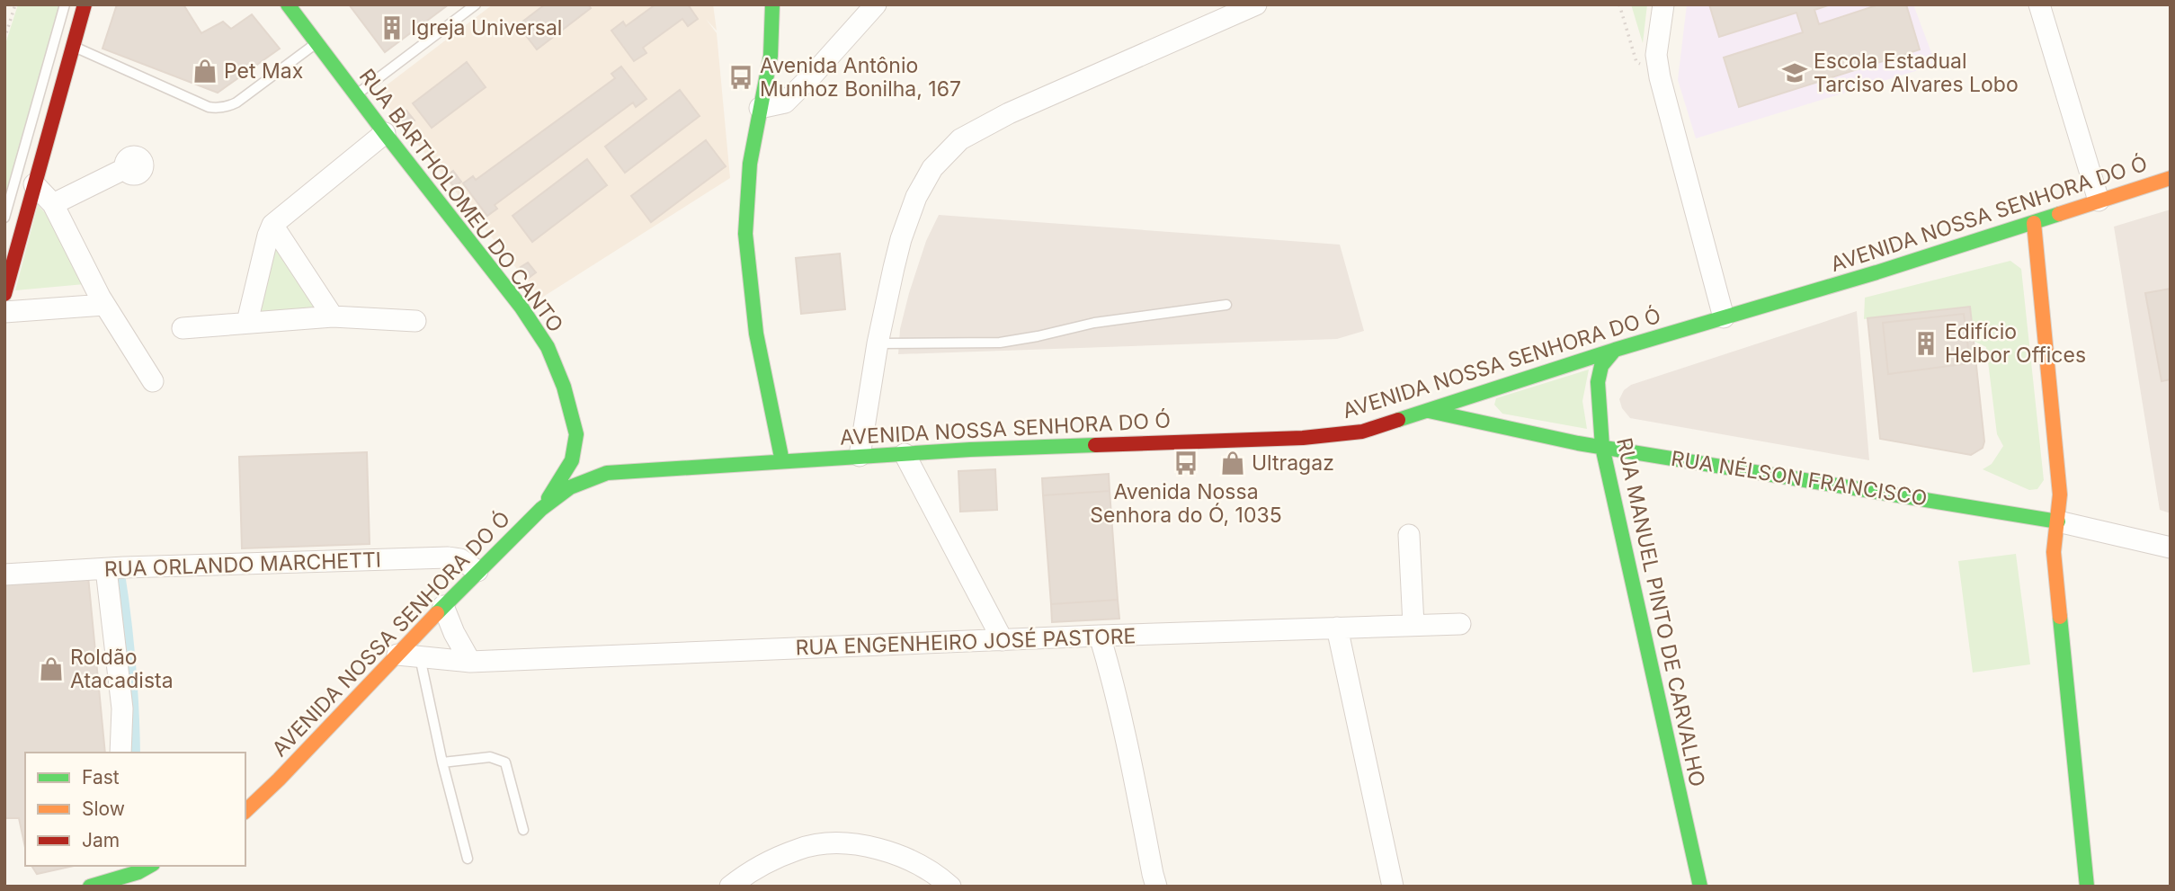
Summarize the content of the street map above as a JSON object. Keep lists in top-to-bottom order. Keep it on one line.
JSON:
{"streets":{"main road":["RUA BARTHOLOMEU DO CANTO","AVENIDA NOSSA SENHORA DO Ó","RUA NÉLSON FRANCISCO","RUA MANUEL PINTO DE CARVALHO"],"street":["RUA ORLANDO MARCHETTI","RUA ENGENHEIRO JOSÉ PASTORE"]},"crossings":[["RUA BARTHOLOMEU DO CANTO","AVENIDA NOSSA SENHORA DO Ó"],["AVENIDA NOSSA SENHORA DO Ó","RUA NÉLSON FRANCISCO"],["AVENIDA NOSSA SENHORA DO Ó","RUA ORLANDO MARCHETTI"],["AVENIDA NOSSA SENHORA DO Ó","RUA MANUEL PINTO DE CARVALHO"],["AVENIDA NOSSA SENHORA DO Ó","RUA ENGENHEIRO JOSÉ PASTORE"],["RUA NÉLSON FRANCISCO","RUA MANUEL PINTO DE CARVALHO"]],"places":{"building":["Igreja Universal","Edifício Helbor Offices"],"shop":["Pet Max","Ultragaz","Roldão Atacadista"],"school or university":["Escola Estadual Tarciso Alvares Lobo"],"bus stop":["Avenida Antônio Munhoz Bonilha, 167","Avenida Nossa Senhora do Ó, 1035"]},"legend":["Fast","Slow","Jam"]}
